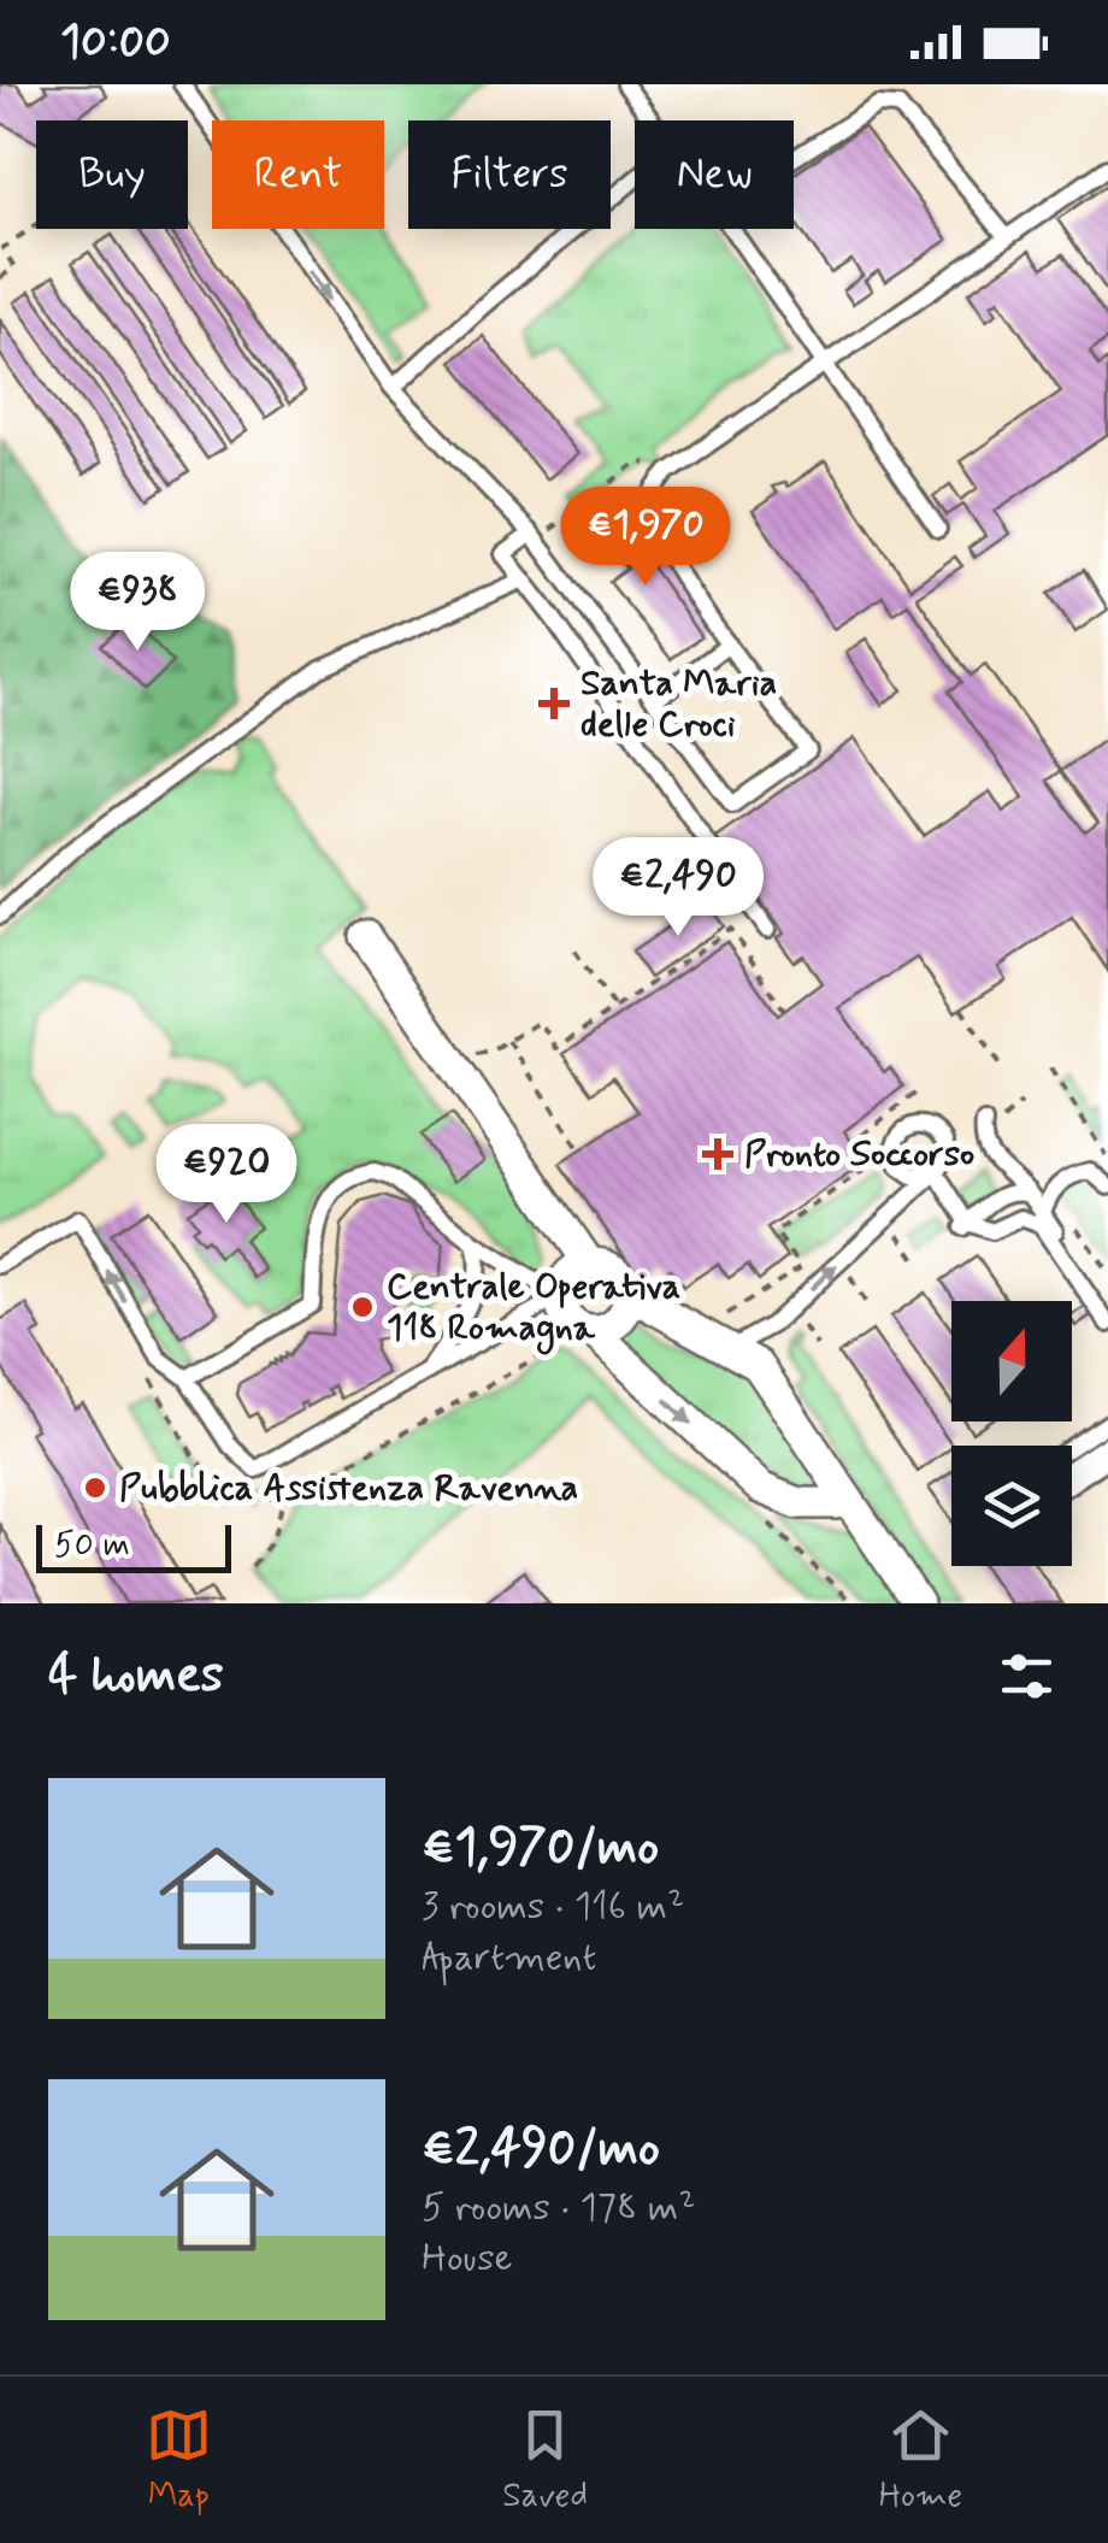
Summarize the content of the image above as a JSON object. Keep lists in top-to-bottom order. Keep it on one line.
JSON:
{"places":{"health":["Santa Maria delle Croci","Pronto Soccorso"],"other":["Centrale Operativa 118 Romagna","Pubblica Assistenza Ravenna"]},"scale_bar":"50 m","north":"top","page":{"status":"10:00","chip":["Buy","Rent","Filters","New"],"price":["€1,970","€938","€2,490","€920"],"scale":"50 m","heading":"4 homes","list":[{"name":"€1,970/mo","note":"3 rooms · 116 m² · Apartment"},{"name":"€2,490/mo","note":"5 rooms · 178 m² · House"}],"tabs":["Map","Saved","Home"]}}
